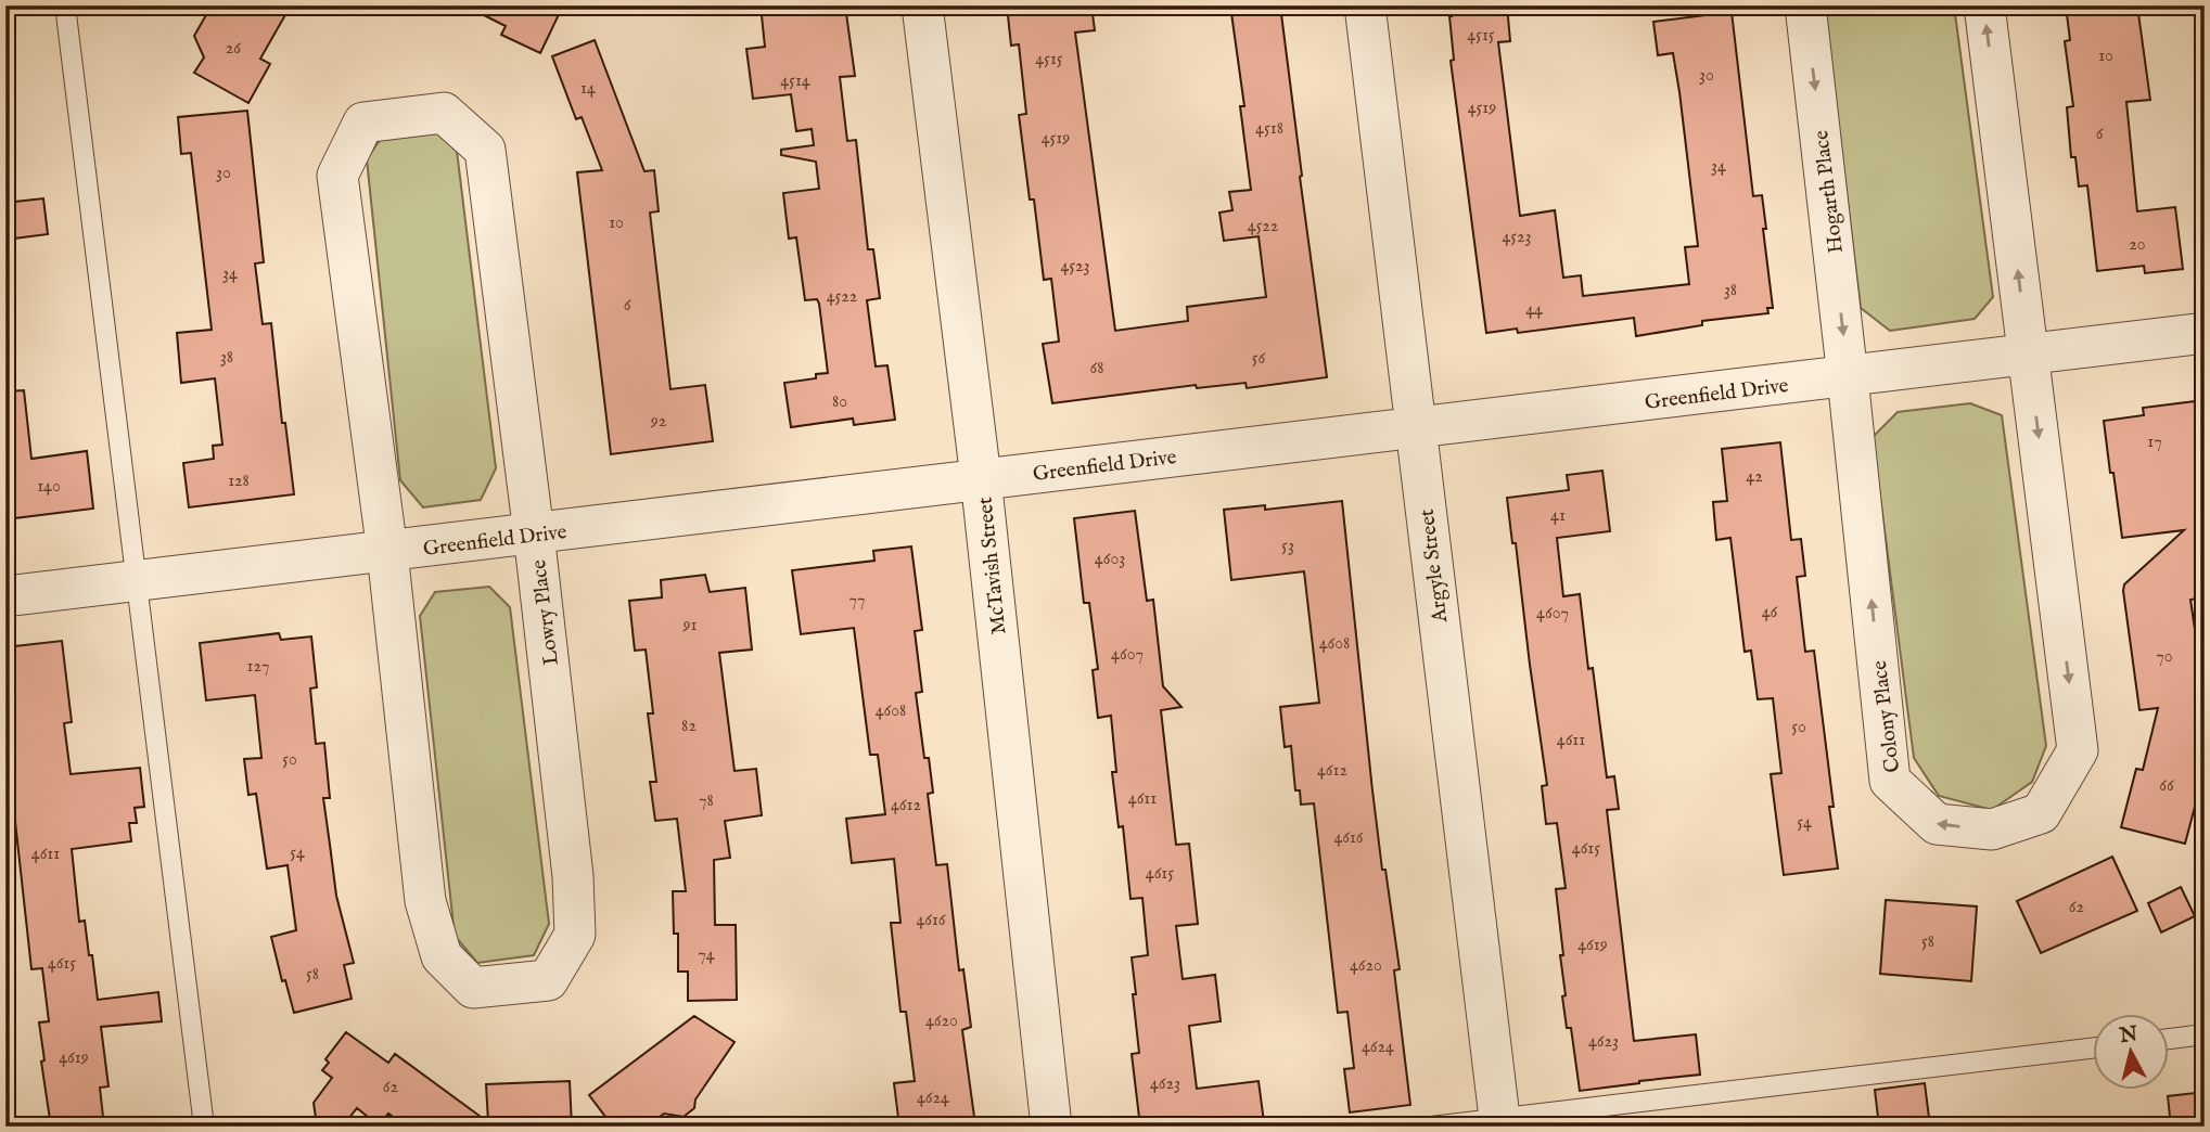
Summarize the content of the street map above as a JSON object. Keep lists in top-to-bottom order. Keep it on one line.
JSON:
{"streets":{"street":["Hogarth Place","Greenfield Drive","McTavish Street","Argyle Street","Lowry Place","Colony Place"]},"crossings":[["Hogarth Place","Greenfield Drive"],["Hogarth Place","Colony Place"],["Greenfield Drive","McTavish Street"],["Greenfield Drive","Argyle Street"],["Greenfield Drive","Lowry Place"],["Greenfield Drive","Colony Place"]],"house_numbers":["4515","26","10","4515","30","4514","14","4519","4518","6","4519","34","30","10","4522","4523","20","4523","34","38","4522","6","44","38","56","68","80","92","17","42","128","140","41","53","4603","77","46","4607","91","4608","4607","70","127","4608","82","50","4611","50","4612","66","4611","78","4612","54","4616","4615","54","4611","4615","62","4616","58","4619","74","4615","4620","58","4620","4623","4624","4619","4623","62","4624"],"north":"top"}
